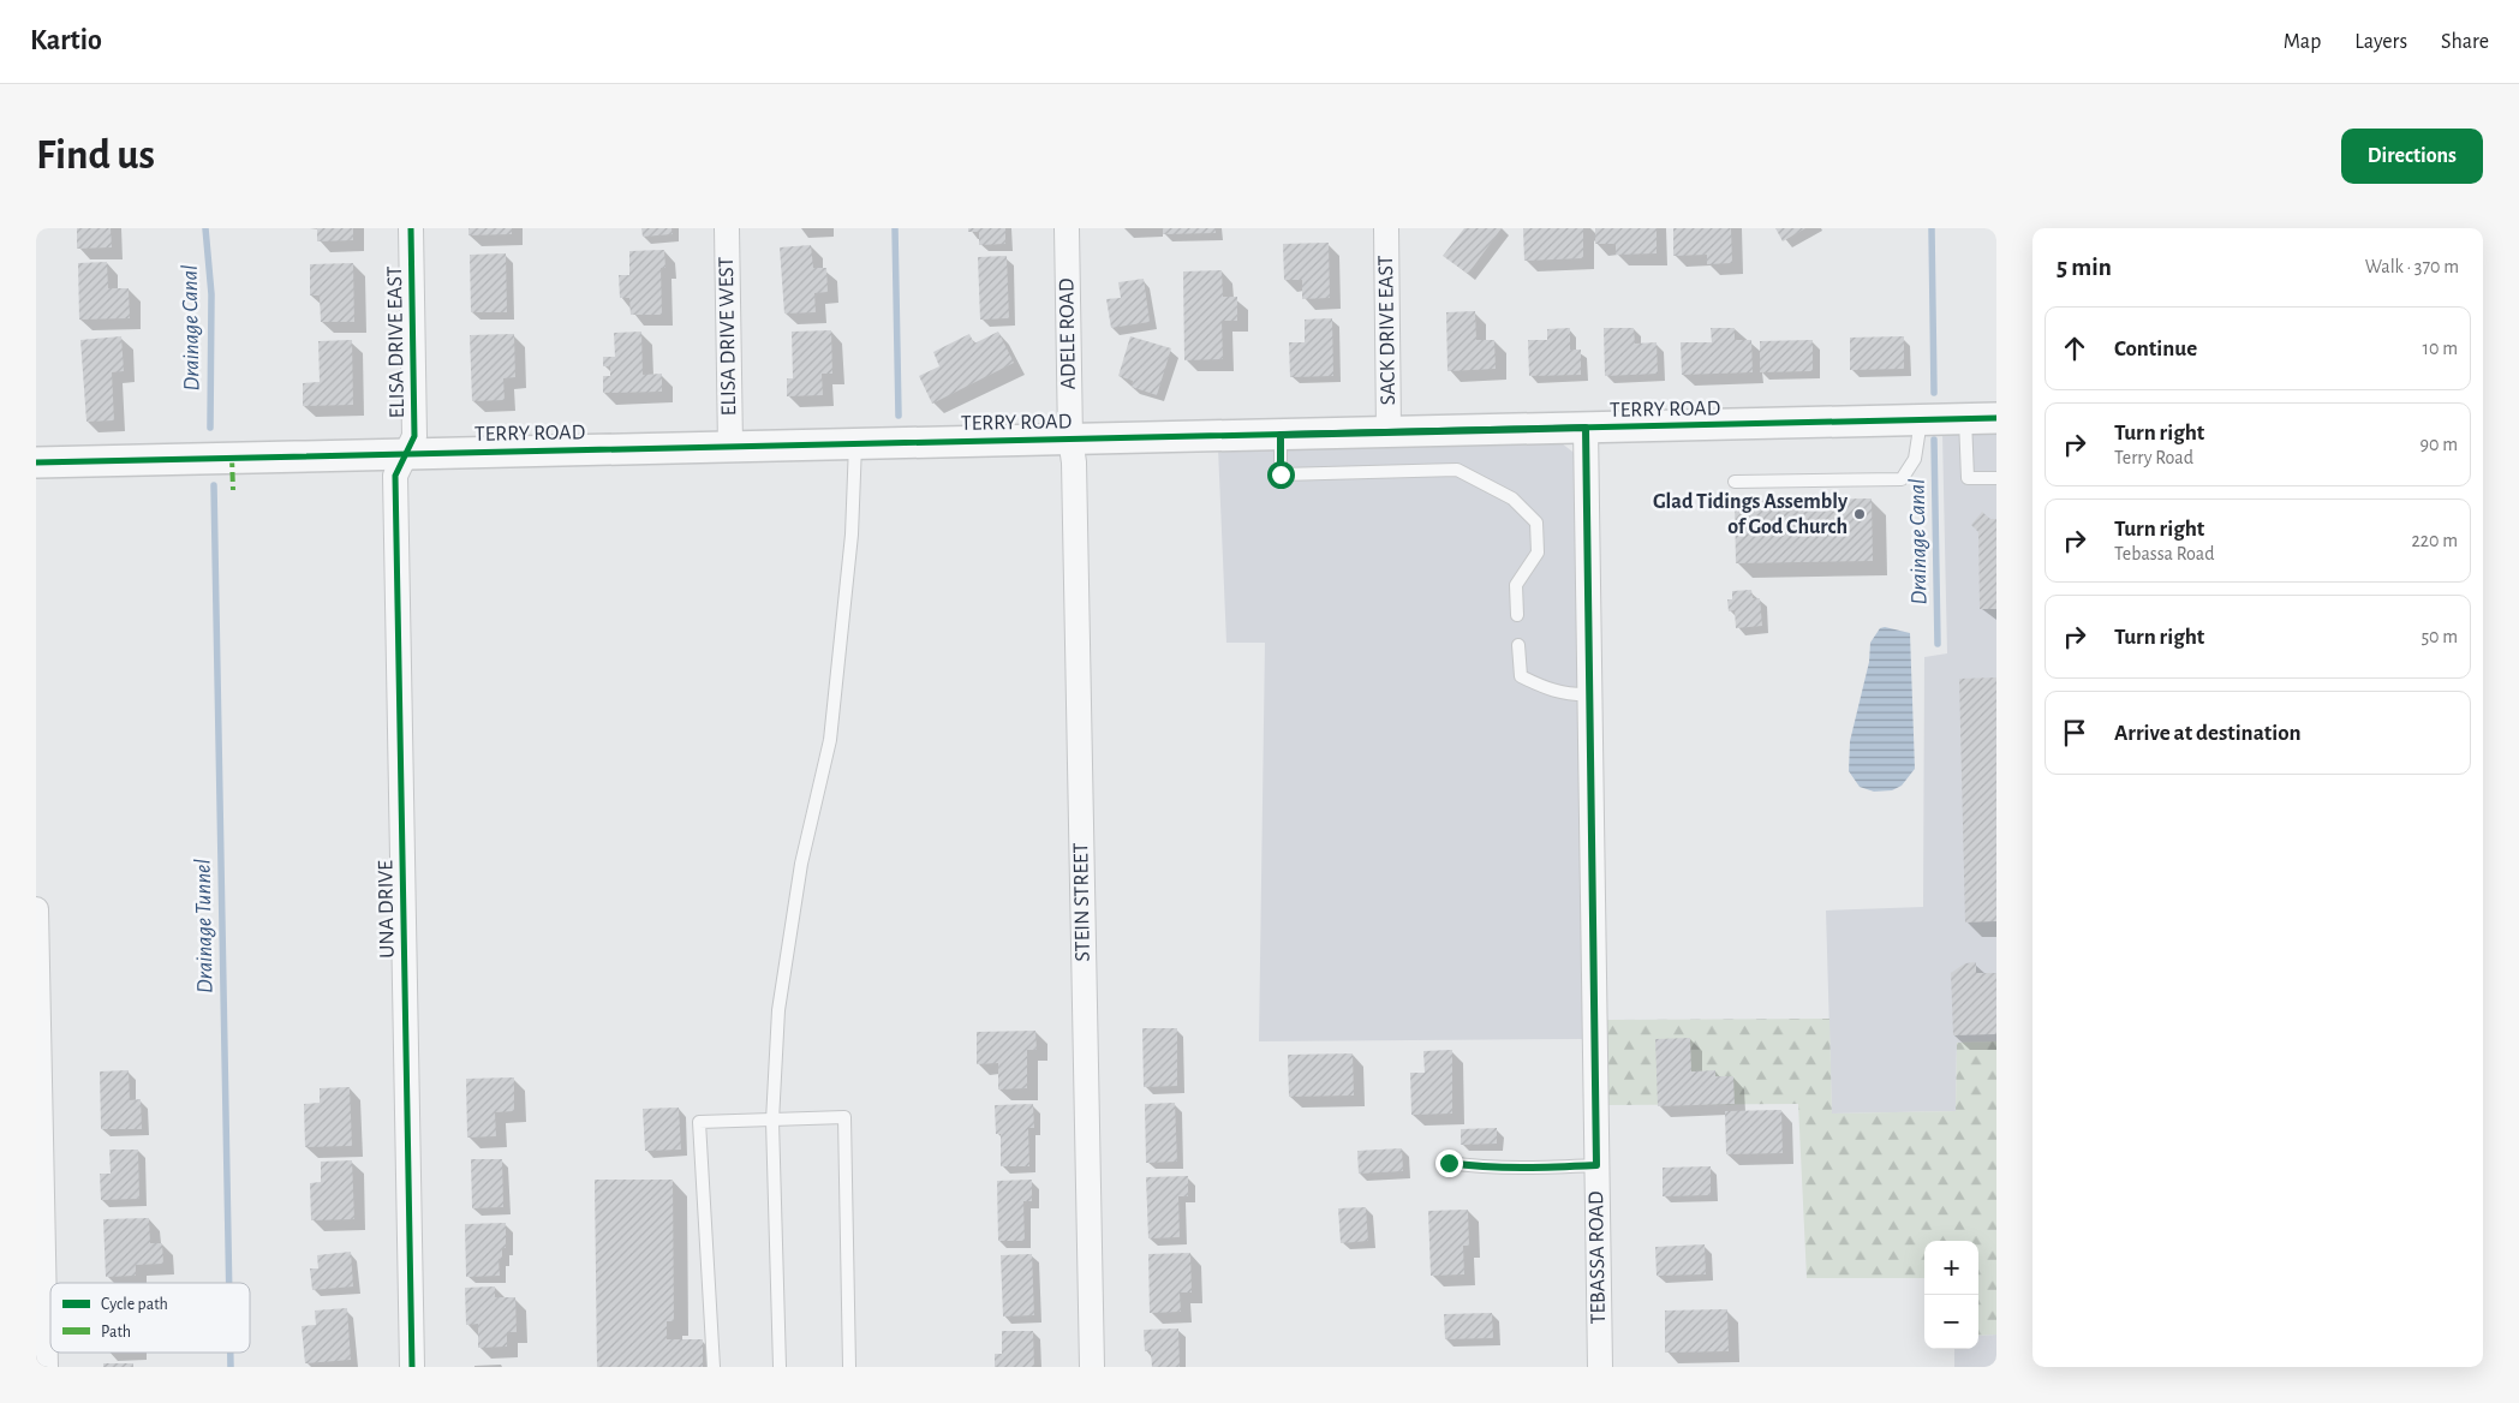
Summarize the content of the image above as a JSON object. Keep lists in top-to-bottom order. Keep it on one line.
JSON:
{"streets":{"street":["SACK DRIVE EAST","ADELE ROAD","ELISA DRIVE WEST","ELISA DRIVE EAST","TERRY ROAD","STEIN STREET","UNA DRIVE","TEBASSA ROAD"]},"crossings":[["SACK DRIVE EAST","TERRY ROAD"],["ADELE ROAD","TERRY ROAD"],["ADELE ROAD","STEIN STREET"],["ELISA DRIVE WEST","TERRY ROAD"],["ELISA DRIVE EAST","TERRY ROAD"],["ELISA DRIVE EAST","UNA DRIVE"],["TERRY ROAD","STEIN STREET"],["TERRY ROAD","UNA DRIVE"],["TERRY ROAD","TEBASSA ROAD"]],"water":["Drainage Canal","Drainage Tunnel"],"places":["Glad Tidings Assembly of God Church"],"legend":["Cycle path","Path"],"page":{"header":"Kartio","nav":["Map","Layers","Share"],"buttons":"Directions","title":"Find us","heading":["5 min","Walk · 370 m"],"list":[["Continue","10 m"],["Turn right","Terry Road","90 m"],["Turn right","Tebassa Road","220 m"],["Turn right","50 m"],"Arrive at destination"],"map_buttons":["+","−"]}}
